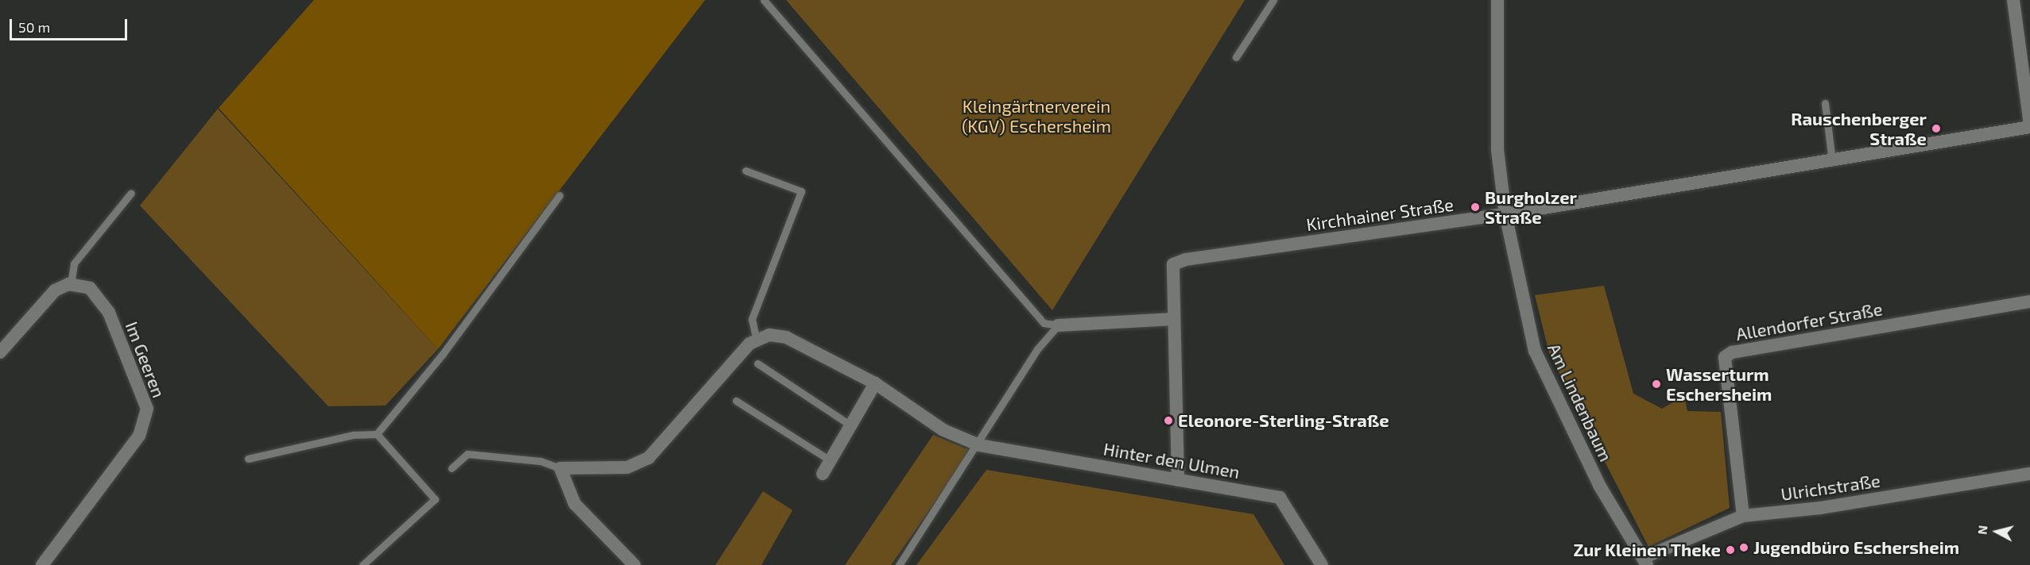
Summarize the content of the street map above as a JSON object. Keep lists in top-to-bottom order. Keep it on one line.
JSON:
{"streets":{"street":["Kirchhainer Straße","Allendorfer Straße","Im Geeren","Am Lindenbaum","Hinter den Ulmen","Ulrichstraße"]},"crossings":[["Kirchhainer Straße","Am Lindenbaum"],["Kirchhainer Straße","Hinter den Ulmen"],["Allendorfer Straße","Ulrichstraße"],["Am Lindenbaum","Ulrichstraße"]],"parks":["Kleingärtnerverein (KGV) Eschersheim"],"places":["Rauschenberger Straße","Burgholzer Straße","Wasserturm Eschersheim","Eleonore-Sterling-Straße","Jugendbüro Eschersheim","Zur Kleinen Theke"],"scale_bar":"50 m","north":"left"}
